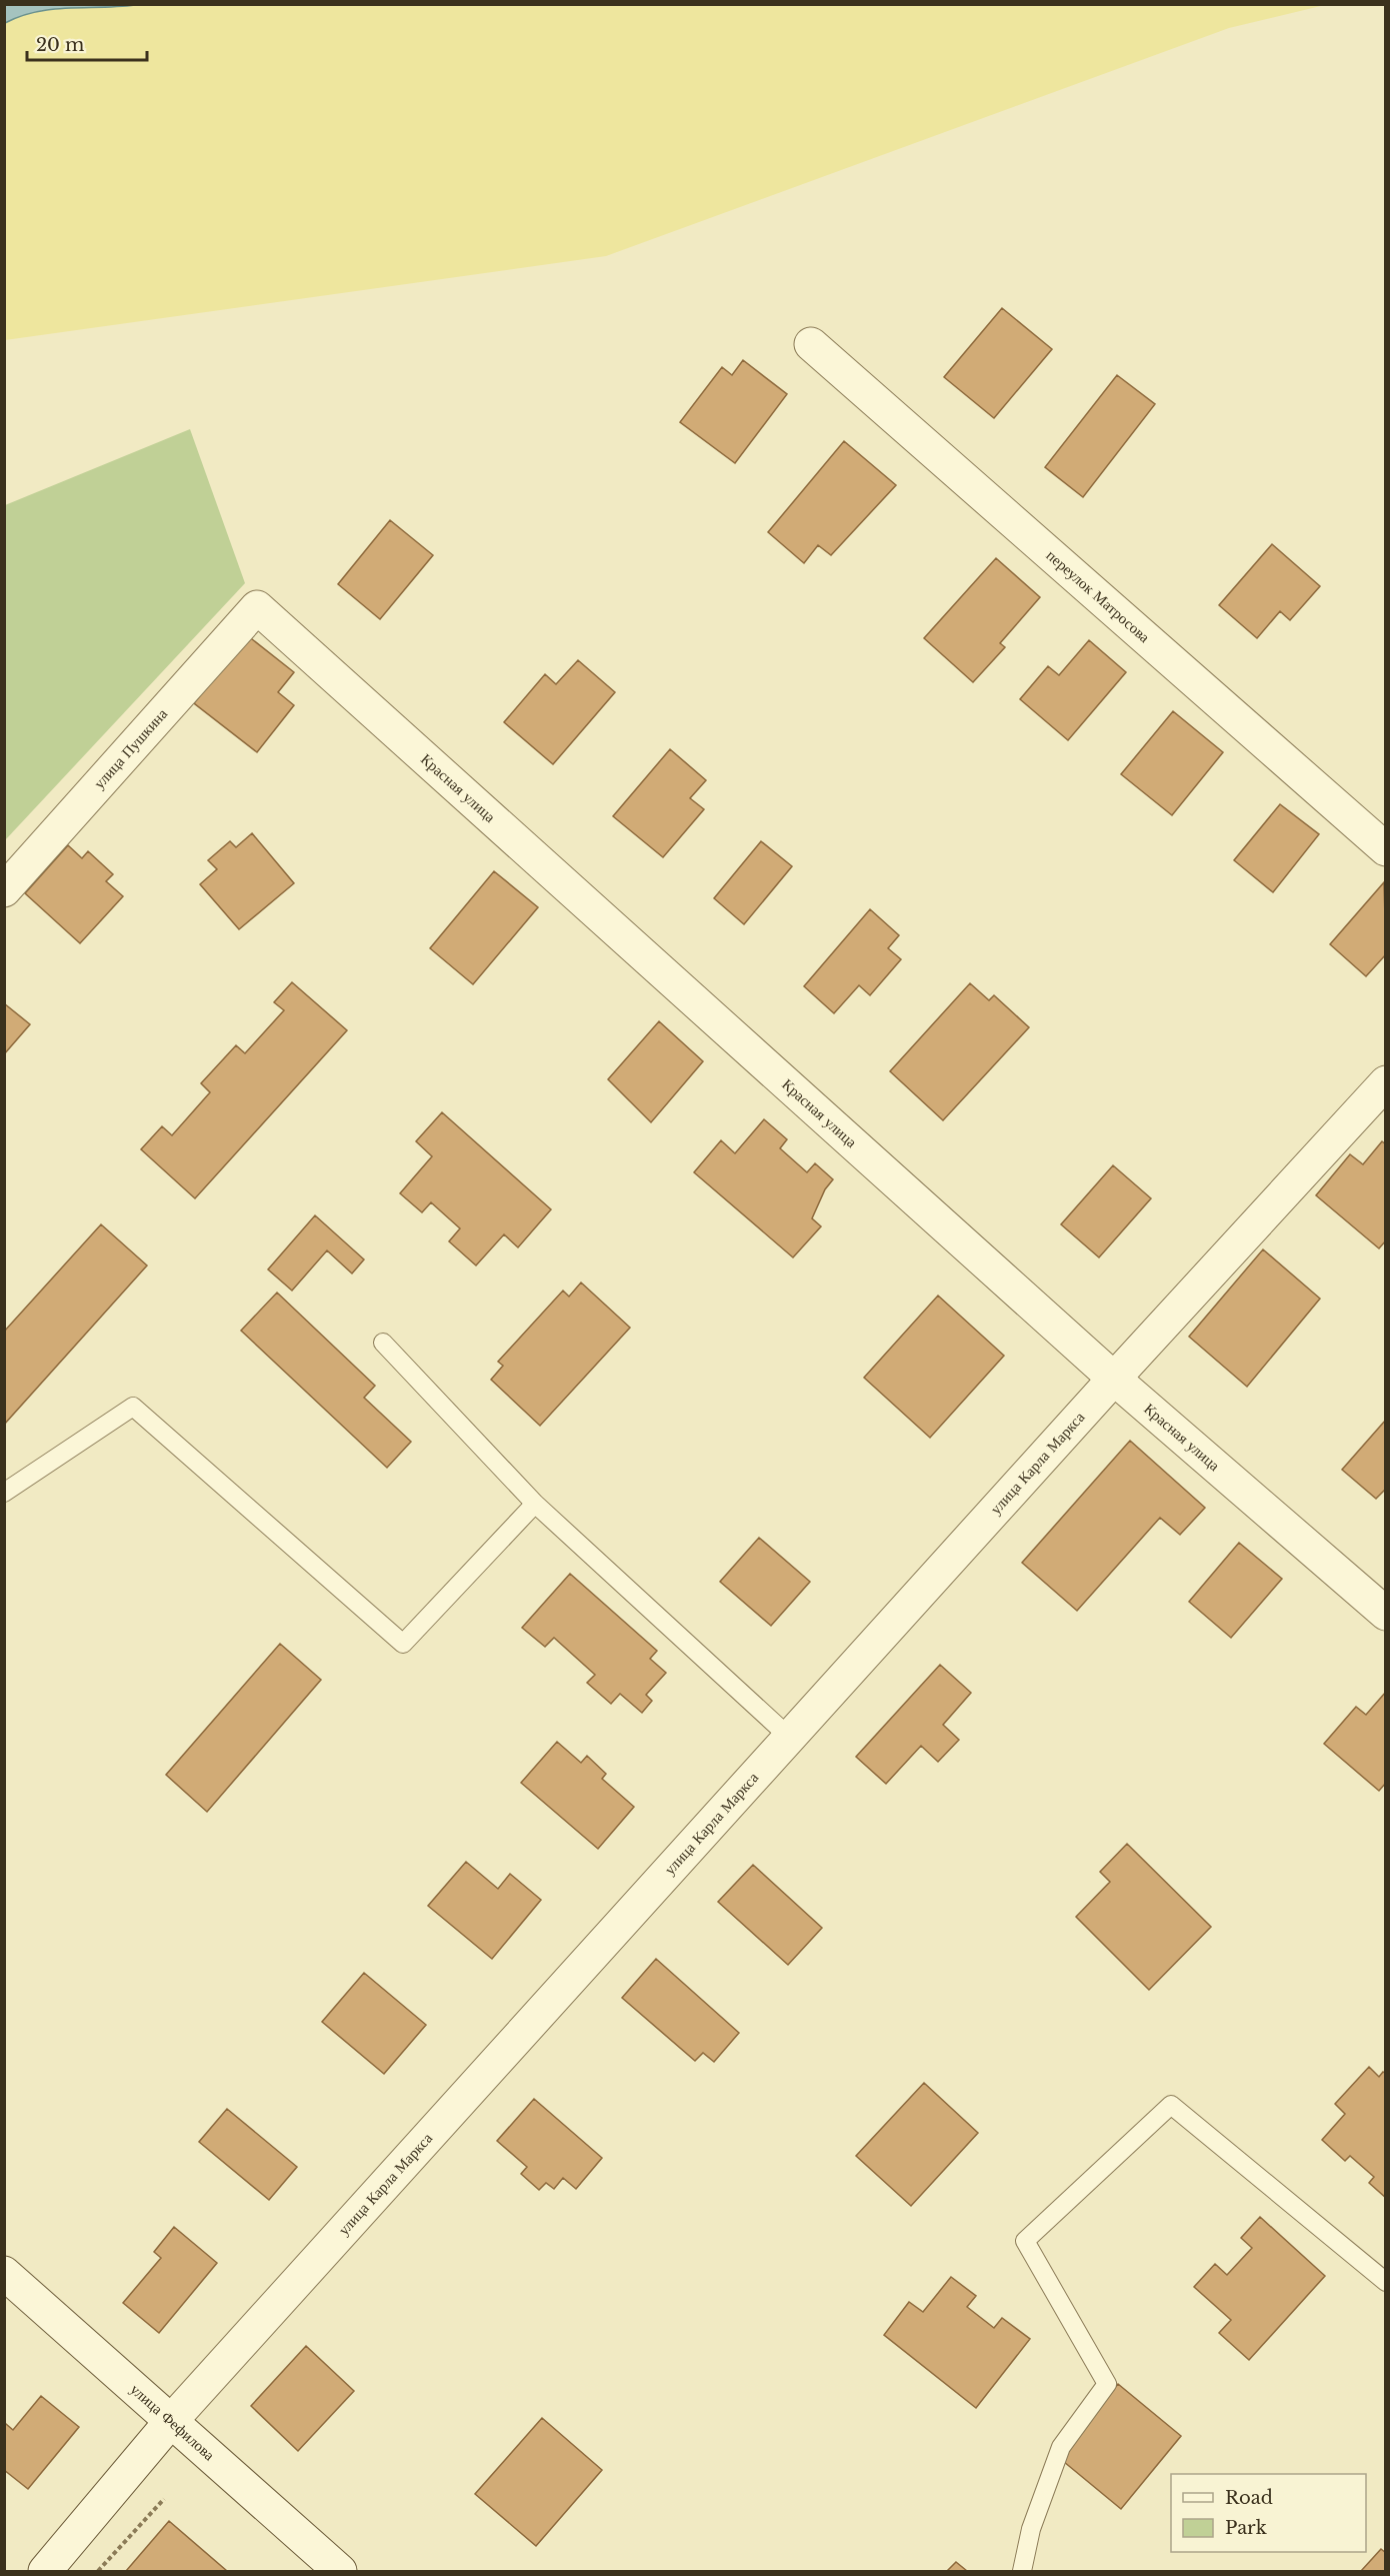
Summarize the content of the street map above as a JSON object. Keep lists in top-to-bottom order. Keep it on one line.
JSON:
{"streets":{"street":["переулок Матросова","улица Пушкина","Красная улица","улица Карла Маркса","улица Фефилова"]},"crossings":[["улица Пушкина","Красная улица"],["Красная улица","улица Карла Маркса"],["улица Карла Маркса","улица Фефилова"]],"legend":["Road","Park"],"scale_bar":"20 m"}
